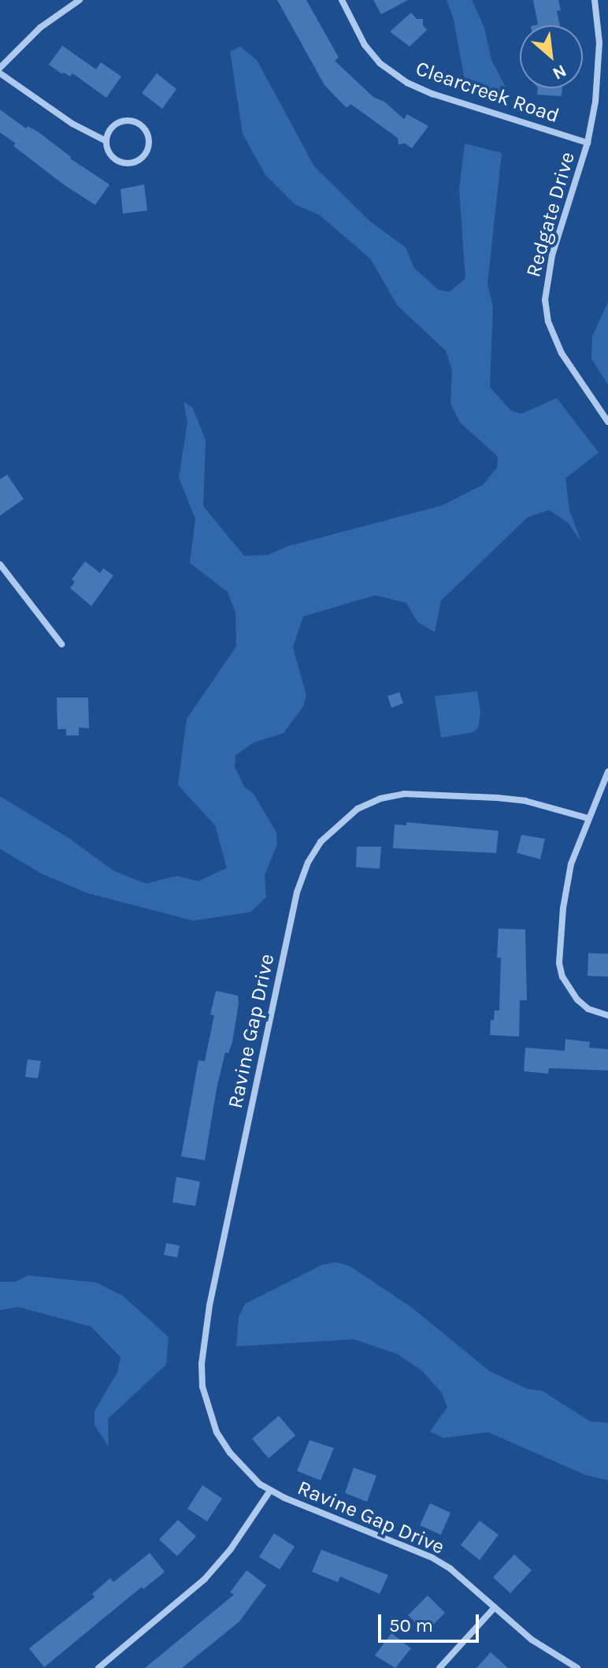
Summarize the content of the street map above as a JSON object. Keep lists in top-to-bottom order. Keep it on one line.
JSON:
{"streets":{"street":["Clearcreek Road","Redgate Drive","Ravine Gap Drive"]},"crossings":[["Clearcreek Road","Redgate Drive"]],"scale_bar":"50 m","north":"bottom right"}
